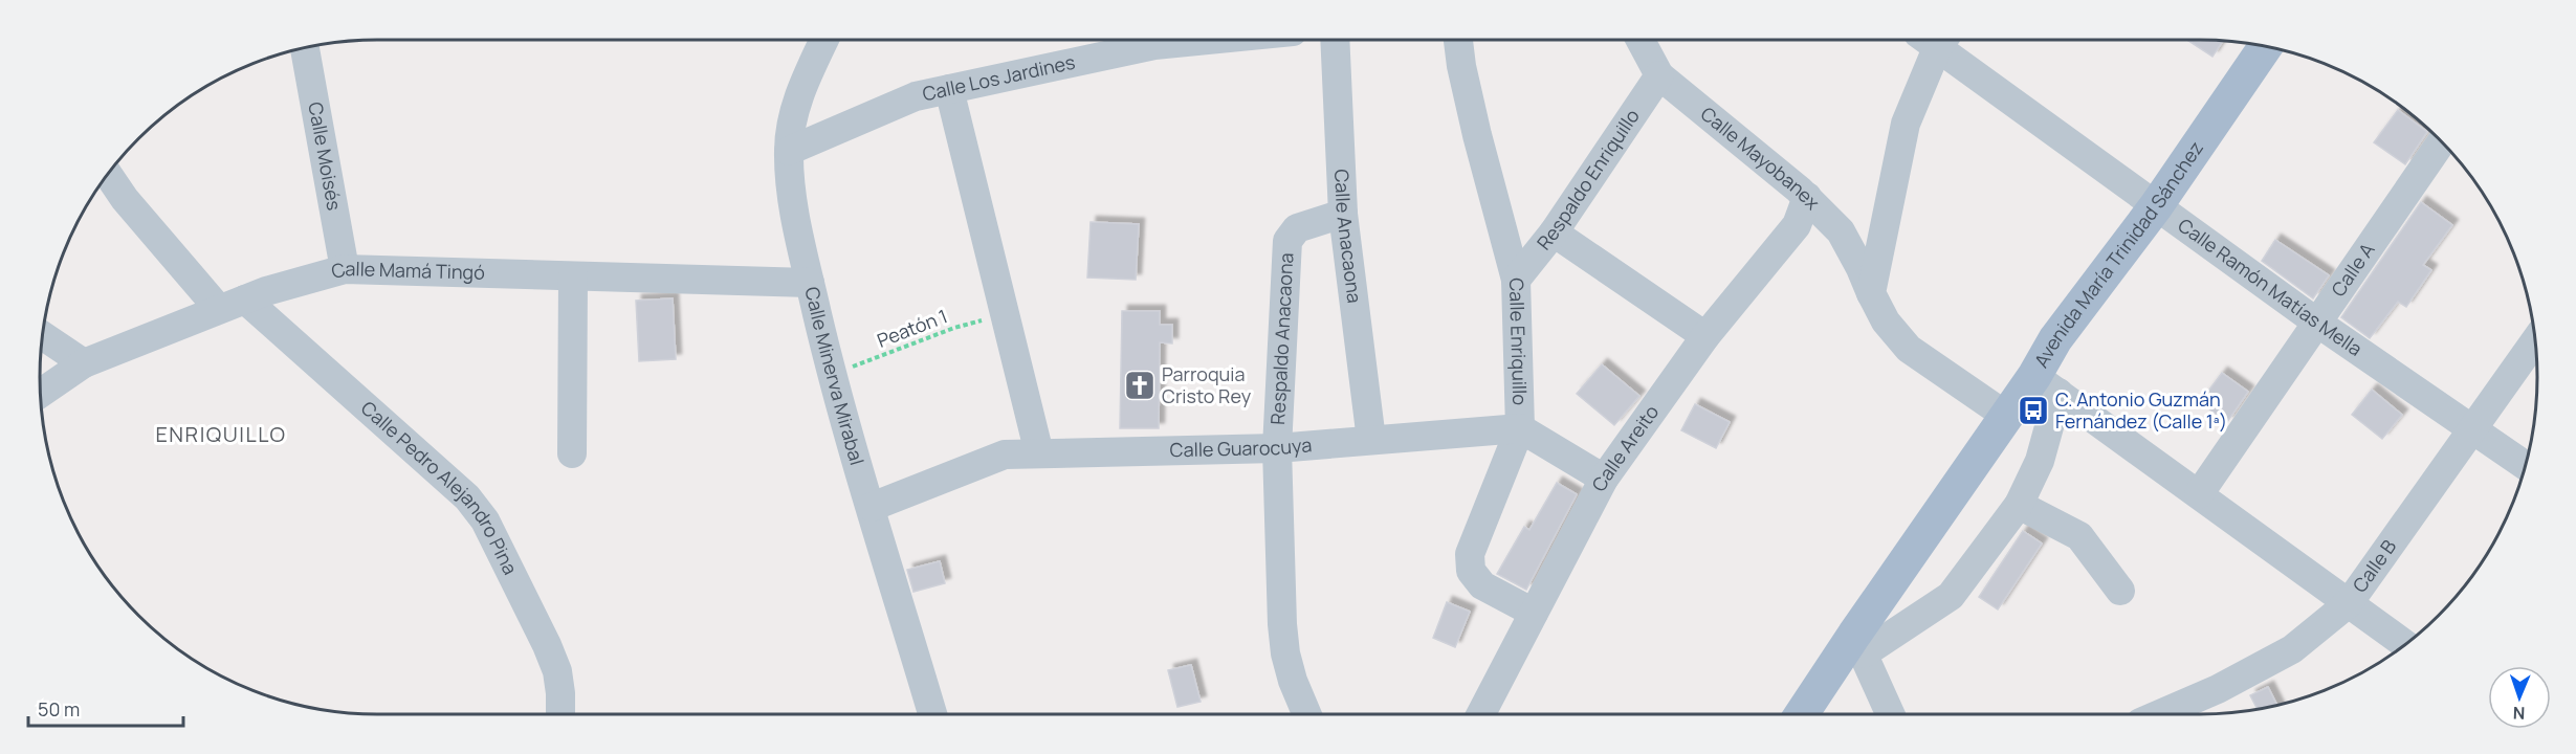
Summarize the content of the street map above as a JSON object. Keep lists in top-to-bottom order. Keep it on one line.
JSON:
{"streets":{"main road":["Avenida María Trinidad Sánchez"],"street":["Calle Los Jardines","Calle Moisés","Calle Mayobanex","Respaldo Enriquillo","Calle Anacaona","Calle A","Calle Mamá Tingó","Calle Ramón Matías Mella","Respaldo Anacaona","Calle Enriquillo","Calle Minerva Mirabal","Calle Guarocuya","Calle Areito","Calle Pedro Alejandro Pina","Calle B"],"path":["Peatón 1"]},"crossings":[["Calle Los Jardines","Calle Minerva Mirabal"],["Calle Moisés","Calle Mamá Tingó"],["Calle Mayobanex","Respaldo Enriquillo"],["Calle Mayobanex","Avenida María Trinidad Sánchez"],["Calle Mayobanex","Calle Areito"],["Respaldo Enriquillo","Calle Enriquillo"],["Calle Anacaona","Respaldo Anacaona"],["Calle Anacaona","Calle Guarocuya"],["Avenida María Trinidad Sánchez","Calle Ramón Matías Mella"],["Calle A","Calle Ramón Matías Mella"],["Calle Mamá Tingó","Calle Minerva Mirabal"],["Calle Mamá Tingó","Calle Pedro Alejandro Pina"],["Calle Ramón Matías Mella","Calle B"],["Peatón 1","Calle Minerva Mirabal"],["Respaldo Anacaona","Calle Guarocuya"],["Calle Enriquillo","Calle Guarocuya"],["Calle Enriquillo","Calle Areito"],["Calle Minerva Mirabal","Calle Guarocuya"]],"districts":["ENRIQUILLO"],"places":{"church":["Parroquia Cristo Rey"],"bus stop":["C. Antonio Guzmán Fernández (Calle 1ª)"]},"scale_bar":"50 m","north":"bottom"}
